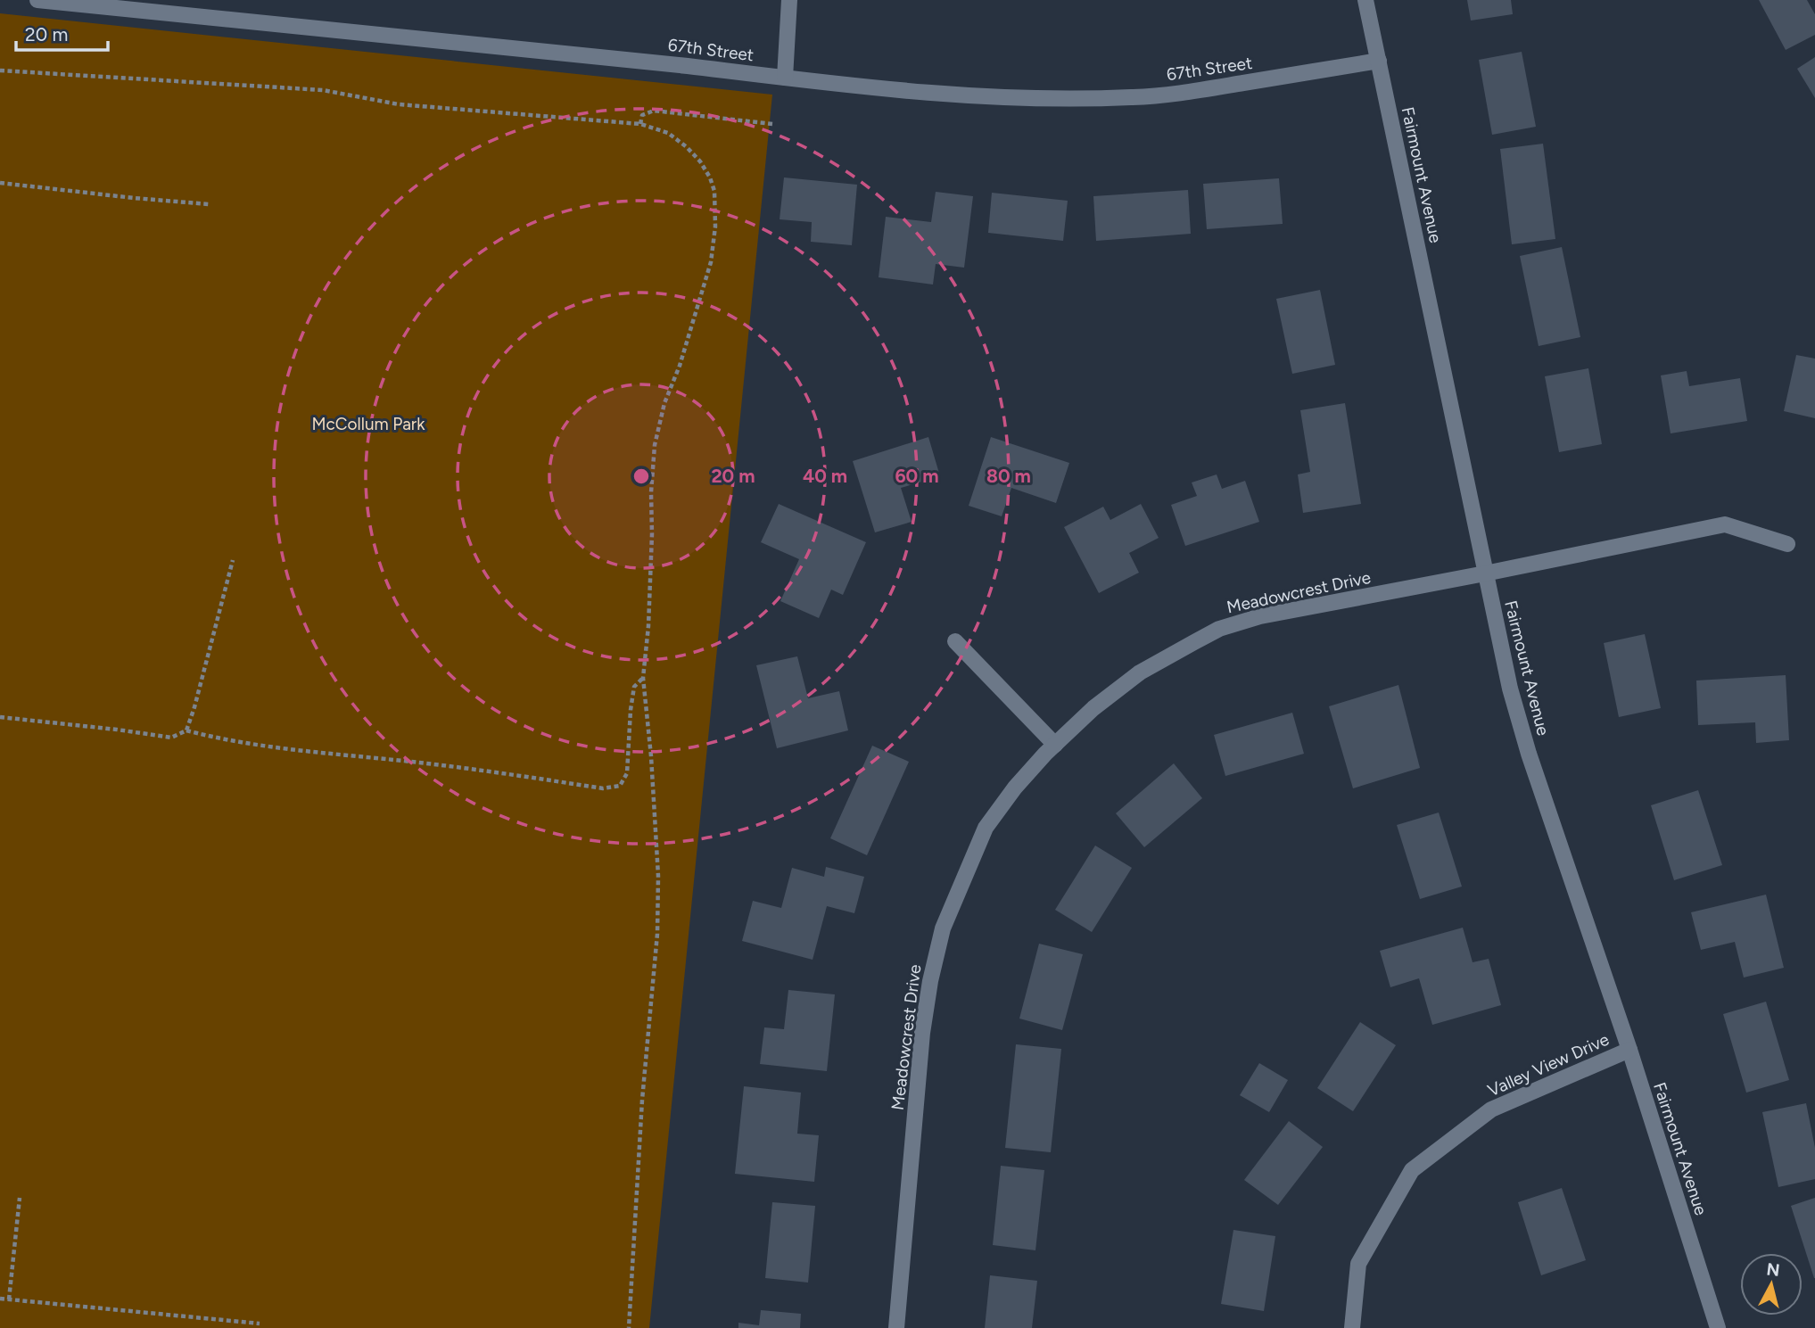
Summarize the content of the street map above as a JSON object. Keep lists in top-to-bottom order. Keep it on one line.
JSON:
{"streets":{"street":["67th Street","Fairmount Avenue","Meadowcrest Drive","Valley View Drive"]},"crossings":[["67th Street","Fairmount Avenue"],["Fairmount Avenue","Meadowcrest Drive"],["Fairmount Avenue","Valley View Drive"]],"parks":["McCollum Park"],"scale_bar":"20 m","north":"top","rings":["20 m","40 m","60 m","80 m"]}
